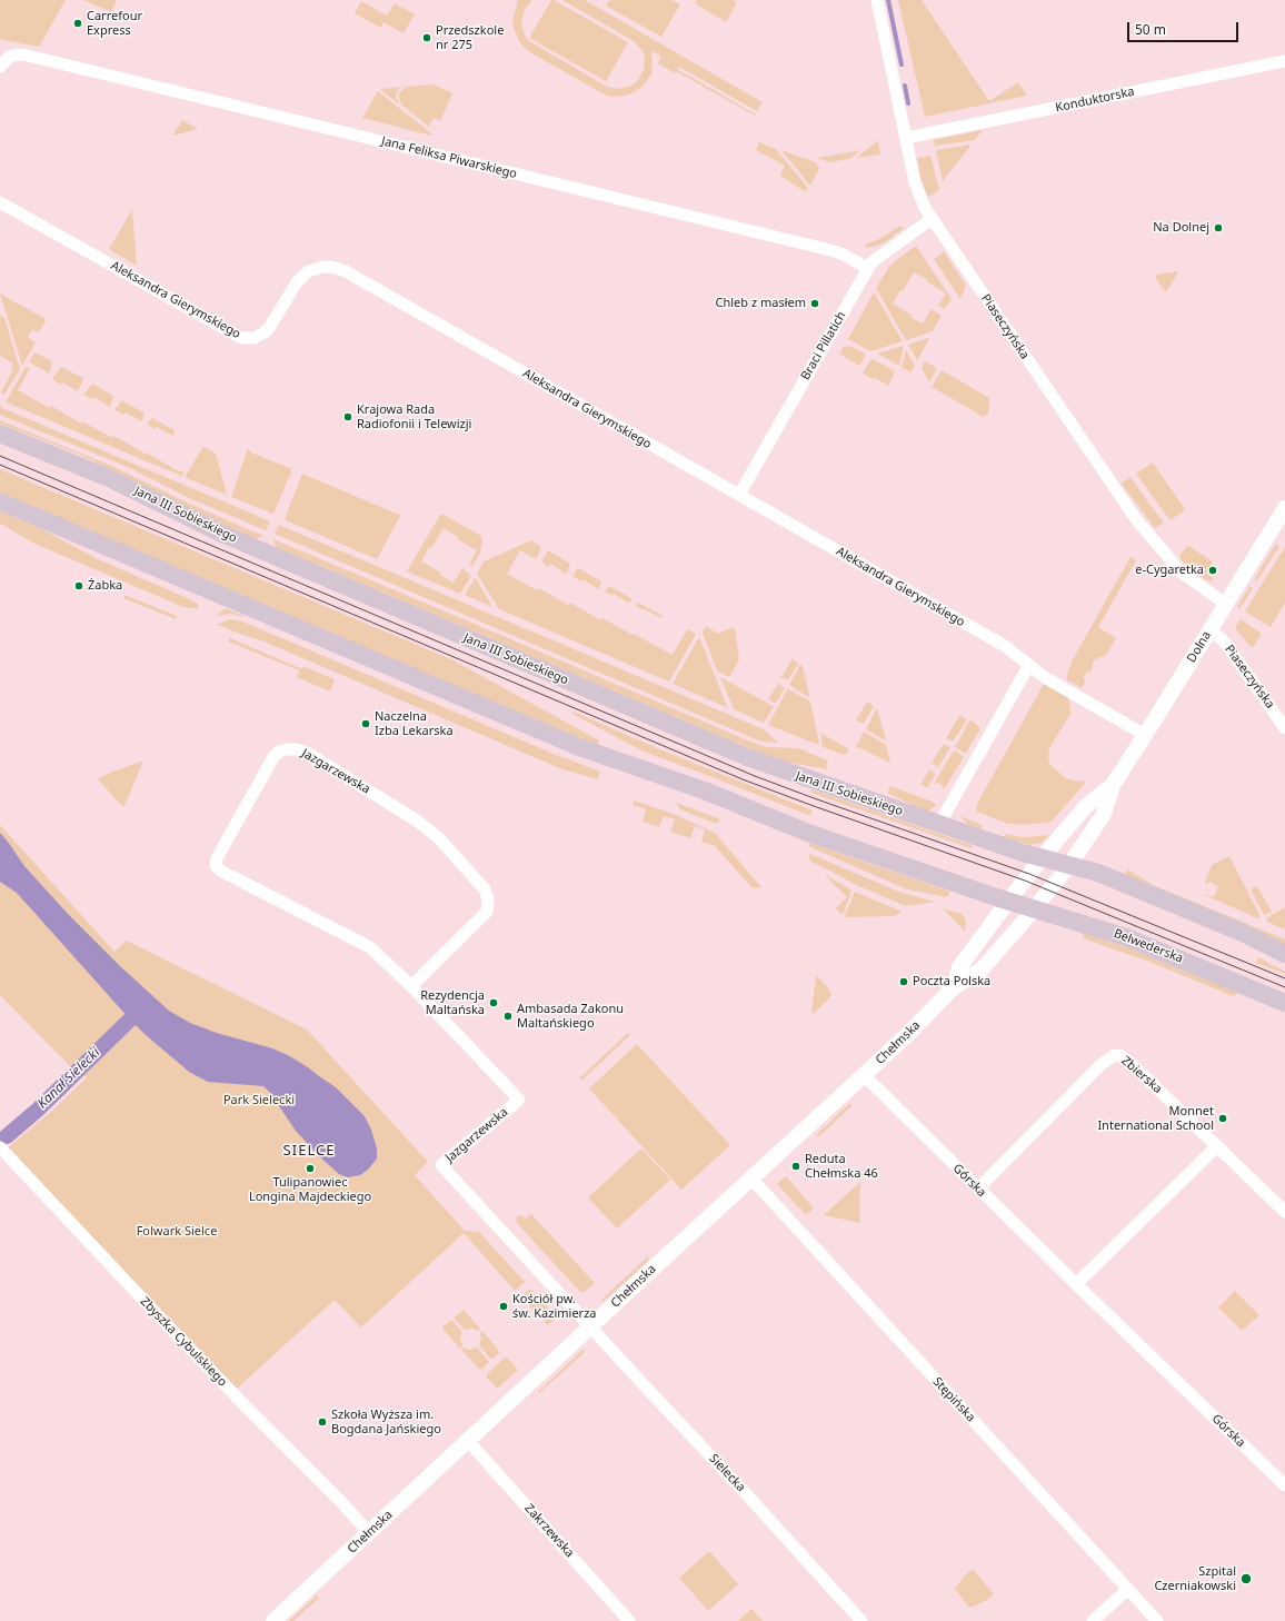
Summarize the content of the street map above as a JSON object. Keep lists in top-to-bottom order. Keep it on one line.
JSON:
{"streets":{"main road":["Jana III Sobieskiego","Belwederska"],"street":["Konduktorska","Jana Feliksa Piwarskiego","Aleksandra Gierymskiego","Piaseczyńska","Braci Pillatich","Dolna","Jazgarzewska","Chełmska","Zbierska","Górska","Zbyszka Cybulskiego","Stępińska","Sielecka","Zakrzewska"]},"crossings":[["Konduktorska","Piaseczyńska"],["Jana Feliksa Piwarskiego","Braci Pillatich"],["Aleksandra Gierymskiego","Braci Pillatich"],["Aleksandra Gierymskiego","Dolna"],["Piaseczyńska","Braci Pillatich"],["Piaseczyńska","Dolna"],["Jana III Sobieskiego","Dolna"],["Jana III Sobieskiego","Chełmska"],["Dolna","Belwederska"],["Dolna","Chełmska"],["Jazgarzewska","Chełmska"],["Jazgarzewska","Sielecka"],["Belwederska","Chełmska"],["Chełmska","Górska"],["Chełmska","Zbyszka Cybulskiego"],["Chełmska","Stępińska"],["Chełmska","Sielecka"],["Chełmska","Zakrzewska"],["Zbierska","Górska"]],"districts":["SIELCE"],"water":["Kanał Sielecki"],"parks":["Park Sielecki","Folwark Sielce"],"places":["Carrefour Express","Przedszkole nr 275","Na Dolnej","Chleb z masłem","Krajowa Rada Radiofonii i Telewizji","e-Cygaretka","Żabka","Naczelna Izba Lekarska","Poczta Polska","Rezydencja Maltańska","Ambasada Zakonu Maltańskiego","Monnet International School","Reduta Chełmska 46","Tulipanowiec Longina Majdeckiego","Kościół pw. św. Kazimierza","Szkoła Wyższa im. Bogdana Jańskiego","Szpital Czerniakowski"],"scale_bar":"50 m"}
